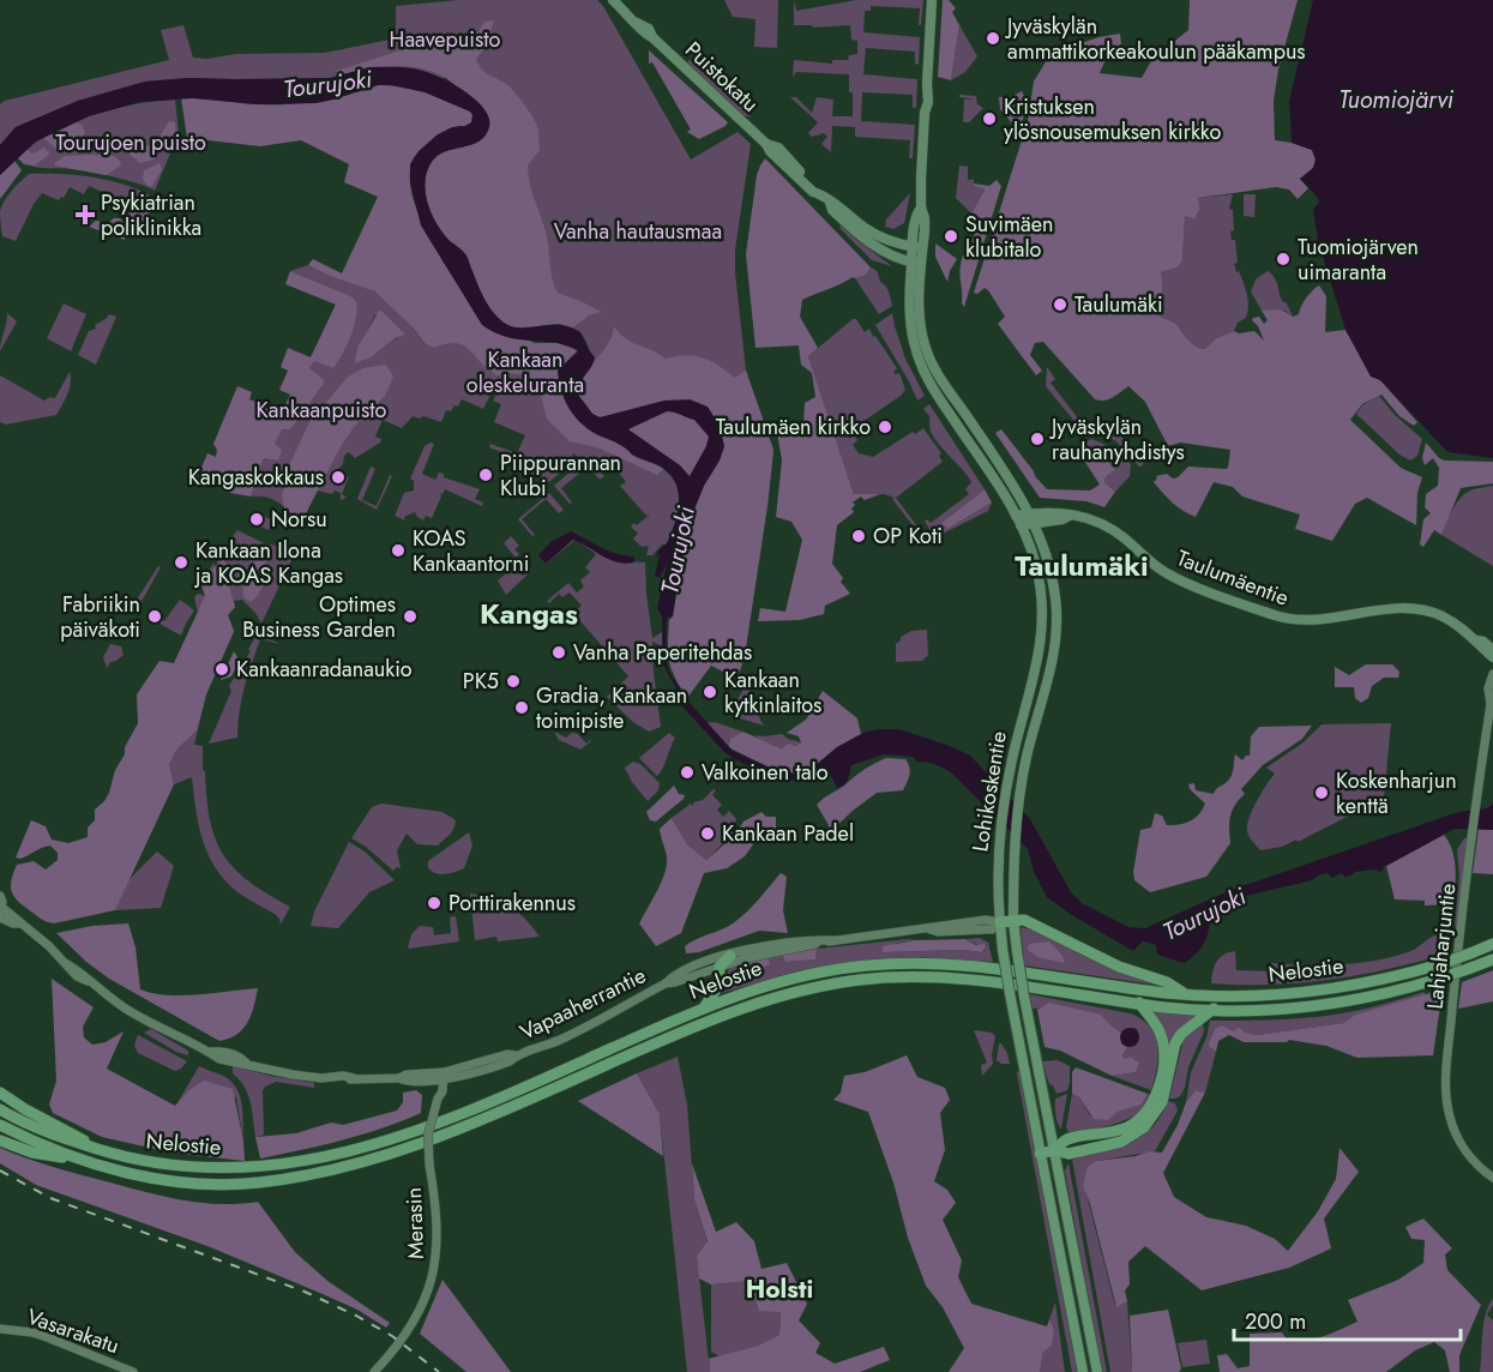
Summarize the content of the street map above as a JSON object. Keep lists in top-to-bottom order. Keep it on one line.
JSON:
{"streets":{"highway":["Nelostie"],"main road":["Puistokatu","Taulumäentie","Lohikoskentie"],"street":["Lahjaharjuntie","Vapaaherrantie","Merasin","Vasarakatu"]},"crossings":[["Puistokatu","Lohikoskentie"],["Taulumäentie","Lohikoskentie"],["Lohikoskentie","Vapaaherrantie"],["Vapaaherrantie","Merasin"]],"districts":["Taulumäki","Kangas","Holsti"],"water":["Tourujoki","Tuomiojärvi"],"parks":["Haavepuisto","Tourujoen puisto","Vanha hautausmaa","Kankaan oleskeluranta","Kankaanpuisto"],"places":{"other":["Jyväskylän ammattikorkeakoulun pääkampus","Kristuksen ylösnousemuksen kirkko","Suvimäen klubitalo","Tuomiojärven uimaranta","Taulumäki","Taulumäen kirkko","Jyväskylän rauhanyhdistys","Piippurannan Klubi","Kangaskokkaus","Norsu","OP Koti","KOAS Kankaantorni","Kankaan Ilona ja KOAS Kangas","Fabriikin päiväkoti","Optimes Business Garden","Vanha Paperitehdas","Kankaanradanaukio","PK5","Kankaan kytkinlaitos","Gradia, Kankaan toimipiste","Valkoinen talo","Koskenharjun kenttä","Kankaan Padel","Porttirakennus"],"health":["Psykiatrian poliklinikka"]},"scale_bar":"200 m"}
